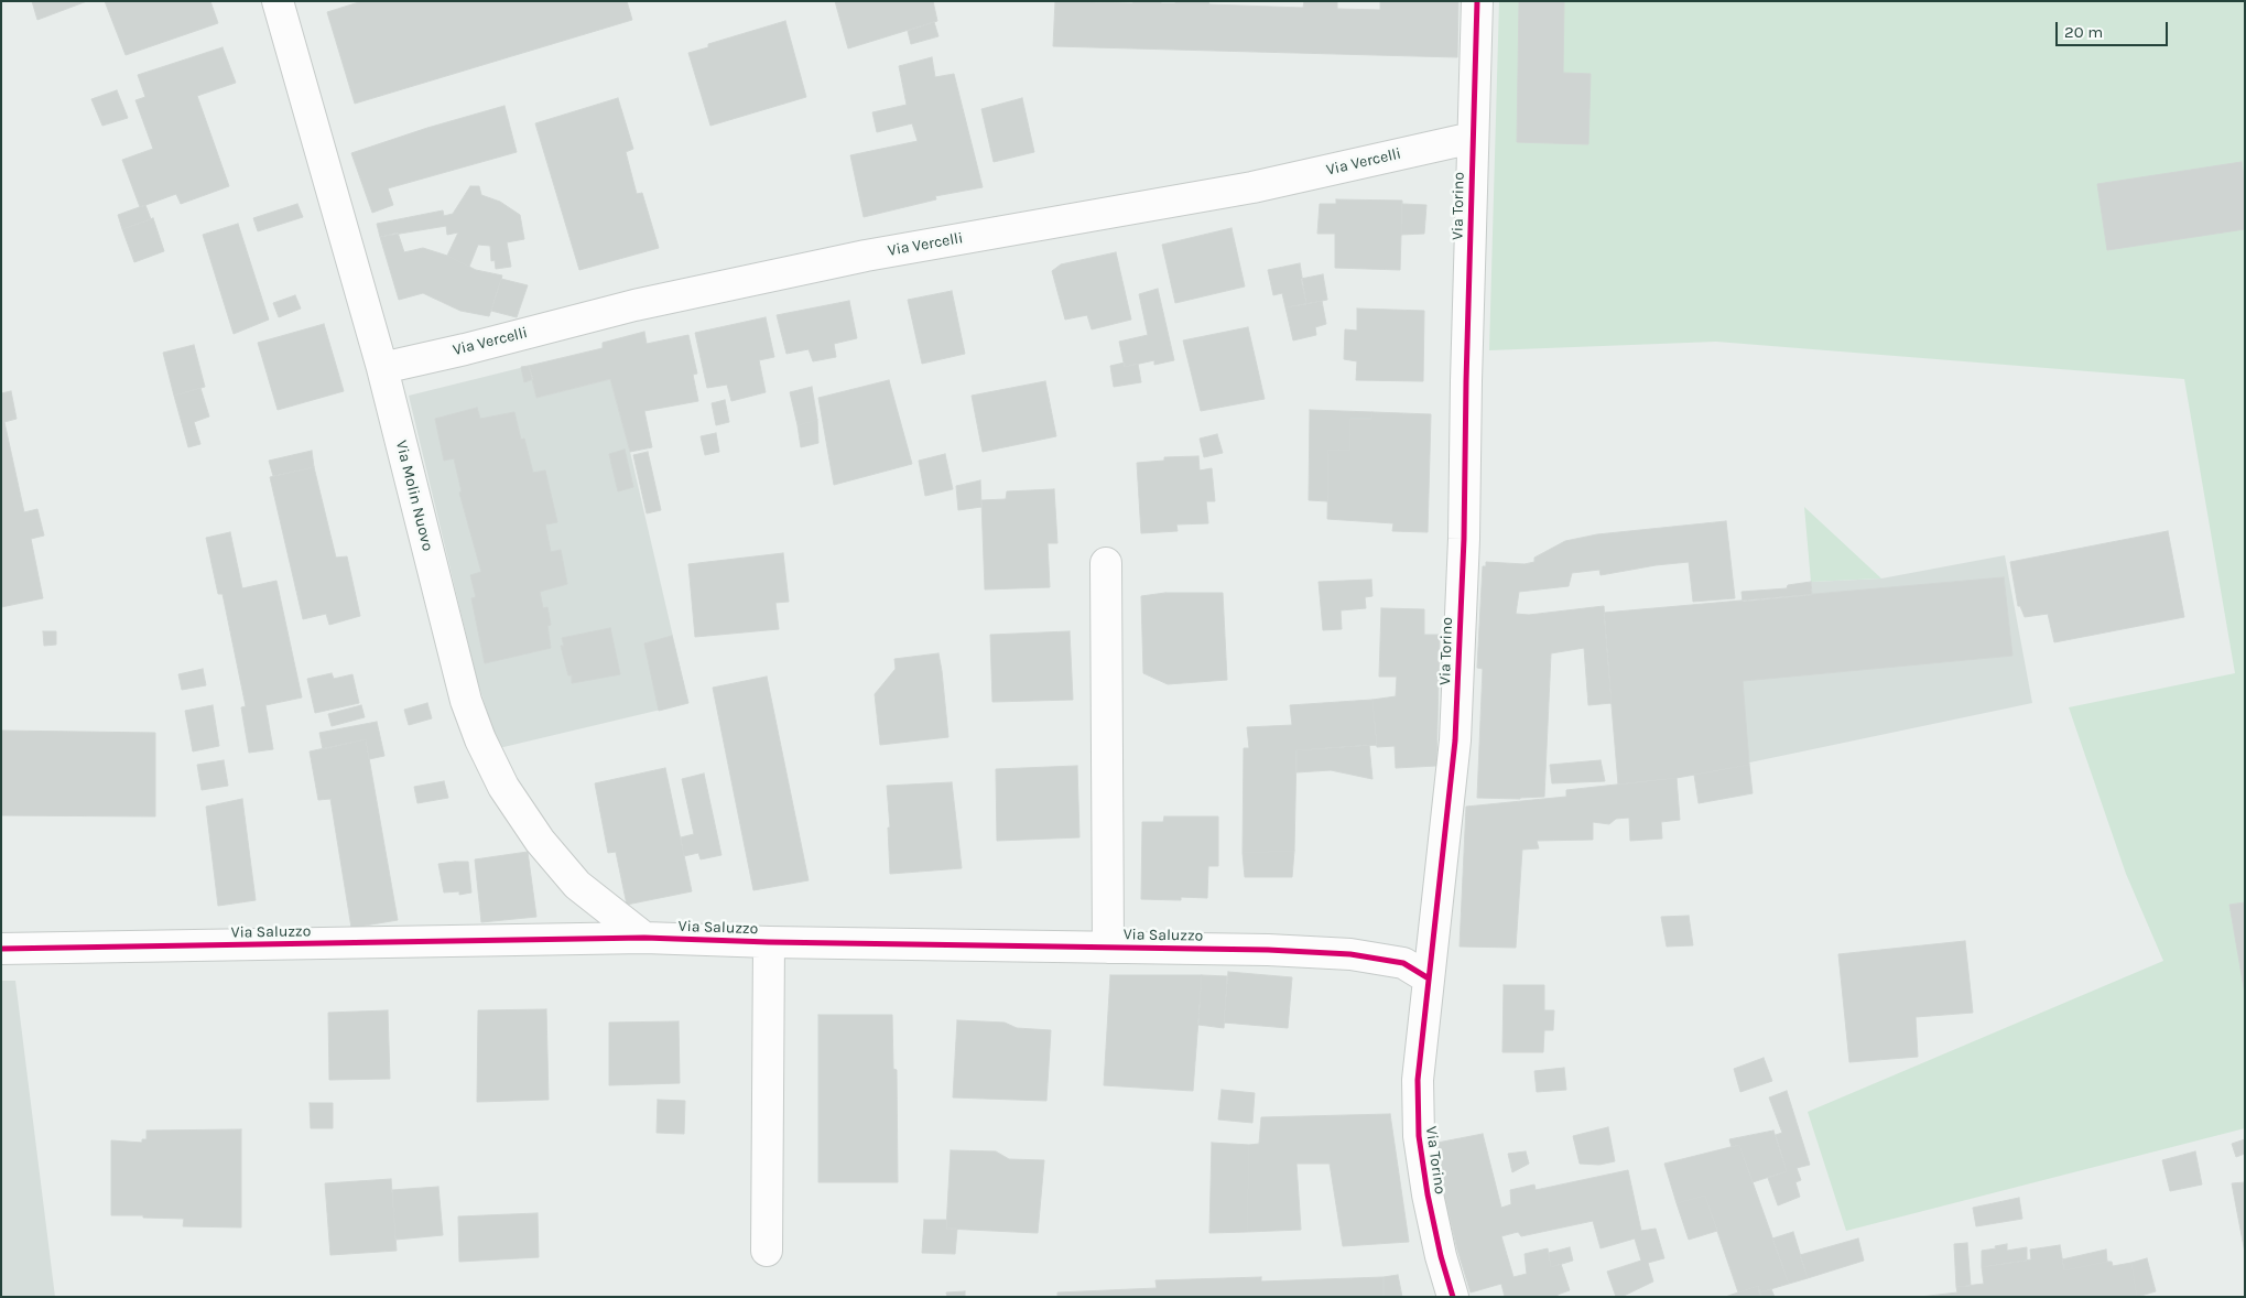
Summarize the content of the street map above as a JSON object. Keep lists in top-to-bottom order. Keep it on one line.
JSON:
{"streets":{"street":["Via Vercelli","Via Torino","Via Molin Nuovo","Via Saluzzo"]},"crossings":[["Via Vercelli","Via Torino"],["Via Vercelli","Via Molin Nuovo"],["Via Torino","Via Saluzzo"],["Via Molin Nuovo","Via Saluzzo"]],"scale_bar":"20 m"}
